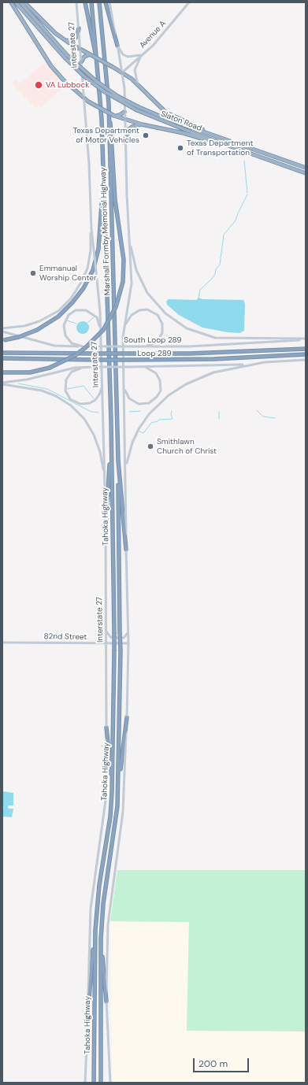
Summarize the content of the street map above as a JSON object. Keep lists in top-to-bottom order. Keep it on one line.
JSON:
{"streets":{"highway":["Slaton Road","Marshall Formby Memorial Highway","Loop 289","Tahoka Highway"],"main road":["Avenue A","Interstate 27","South Loop 289","82nd Street"]},"crossings":[["Interstate 27","Tahoka Highway"],["Interstate 27","82nd Street"],["Marshall Formby Memorial Highway","Tahoka Highway"]],"places":["VA Lubbock","Texas Department of Motor Vehicles","Texas Department of Transportation","Emmanual Worship Center","Smithlawn Church of Christ"],"scale_bar":"200 m"}
